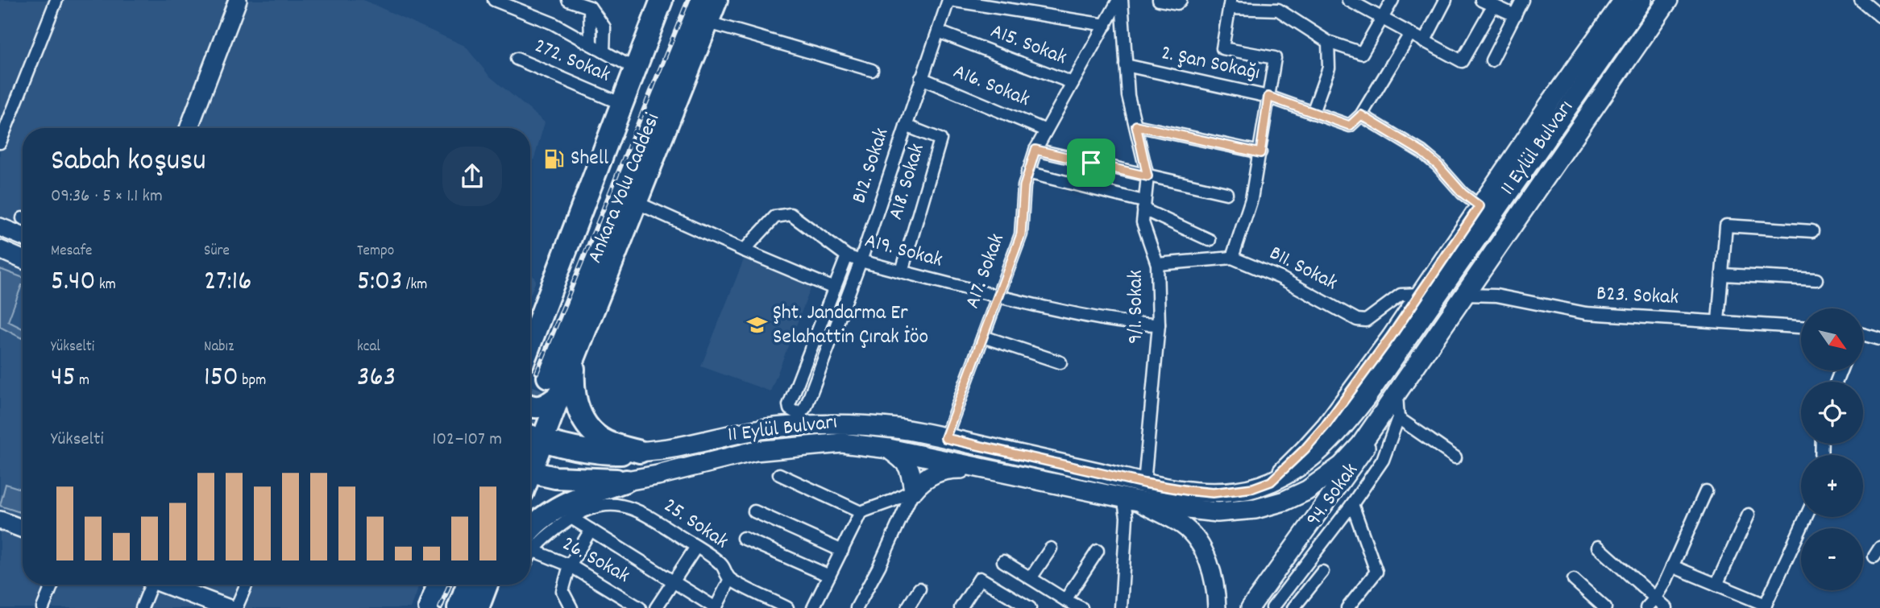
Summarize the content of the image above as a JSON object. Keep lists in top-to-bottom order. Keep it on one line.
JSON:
{"streets":{"highway":["Ankara Yolu Caddesi"],"main road":["11 Eylül Bulvarı"],"street":["A15. Sokak","272. Sokak","2. Şan Sokağı","A16. Sokak","B12. Sokak","A18. Sokak","A19. Sokak","B11. Sokak","A17. Sokak","B23. Sokak","9/1. Sokak","94. Sokak","25. Sokak","26. Sokak"]},"crossings":[["A15. Sokak","B12. Sokak"],["A15. Sokak","A17. Sokak"],["2. Şan Sokağı","9/1. Sokak"],["A16. Sokak","B12. Sokak"],["A16. Sokak","A17. Sokak"],["11 Eylül Bulvarı","A17. Sokak"],["11 Eylül Bulvarı","B23. Sokak"],["11 Eylül Bulvarı","9/1. Sokak"],["11 Eylül Bulvarı","94. Sokak"],["B12. Sokak","A18. Sokak"],["B12. Sokak","A19. Sokak"],["A18. Sokak","A19. Sokak"],["A19. Sokak","A17. Sokak"],["A19. Sokak","9/1. Sokak"],["B11. Sokak","9/1. Sokak"],["A17. Sokak","9/1. Sokak"]],"places":{"fuel station":["Shell"],"school or university":["Şht. Jandarma Er Selahattin Çırak İöo"]},"north":"bottom right","page":{"heading":["Sabah koşusu","09:36 · 5 × 1.1 km"],"stats":[["Mesafe","5.40 km"],["Süre","27:16"],["Tempo","5:03 /km"],["Yükselti","45 m"],["Nabız","150 bpm"],["kcal","363"]],"map_buttons":["+","−"],"chart":["Yükselti","102–107 m"]}}
